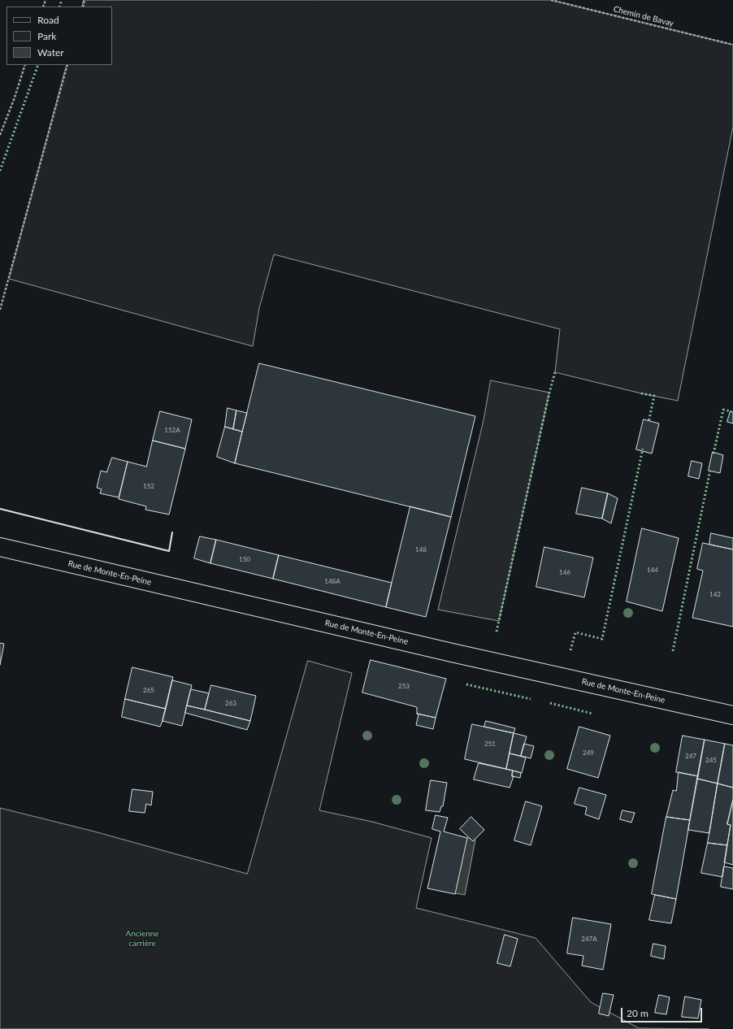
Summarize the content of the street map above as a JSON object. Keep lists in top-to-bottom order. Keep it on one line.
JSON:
{"streets":{"main road":["Rue de Monte-En-Peine"],"path":["Chemin de Bavay"]},"parks":["Ancienne carrière"],"house_numbers":["152A","152","148","150","144","146","148A","142","253","265","263","251","249","247","245","247A"],"legend":["Road","Park","Water"],"scale_bar":"20 m"}
